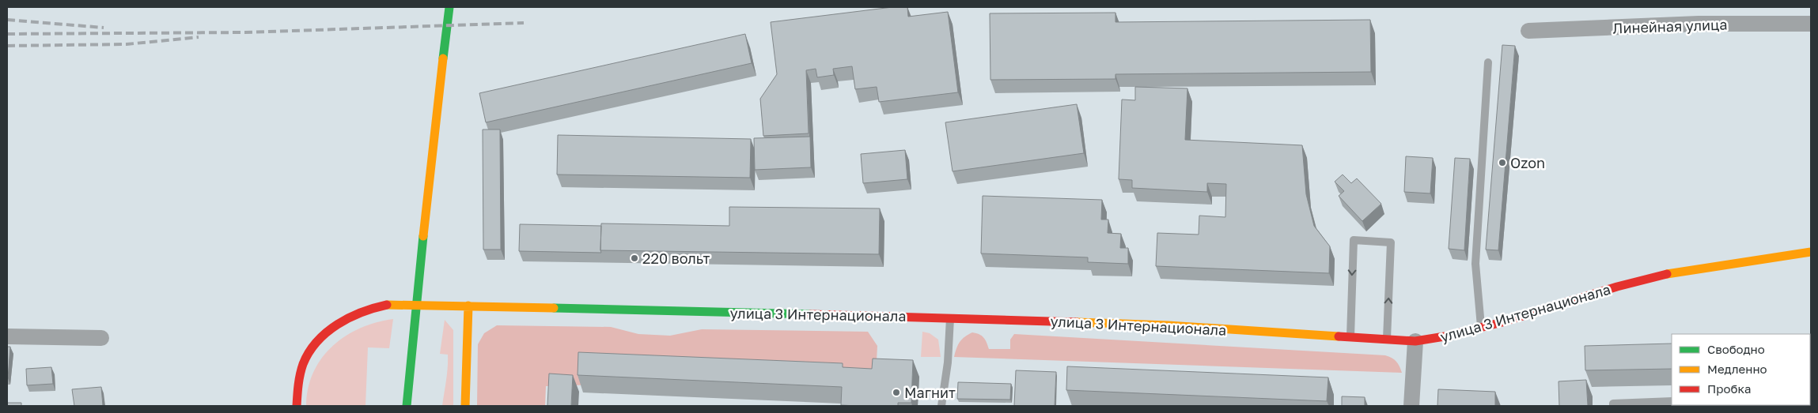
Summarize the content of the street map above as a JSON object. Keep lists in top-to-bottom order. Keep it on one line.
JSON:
{"streets":{"main road":["улица 3 Интернационала"],"street":["Линейная улица"]},"places":["Ozon","220 вольт","Магнит"],"legend":["Свободно","Медленно","Пробка"]}
